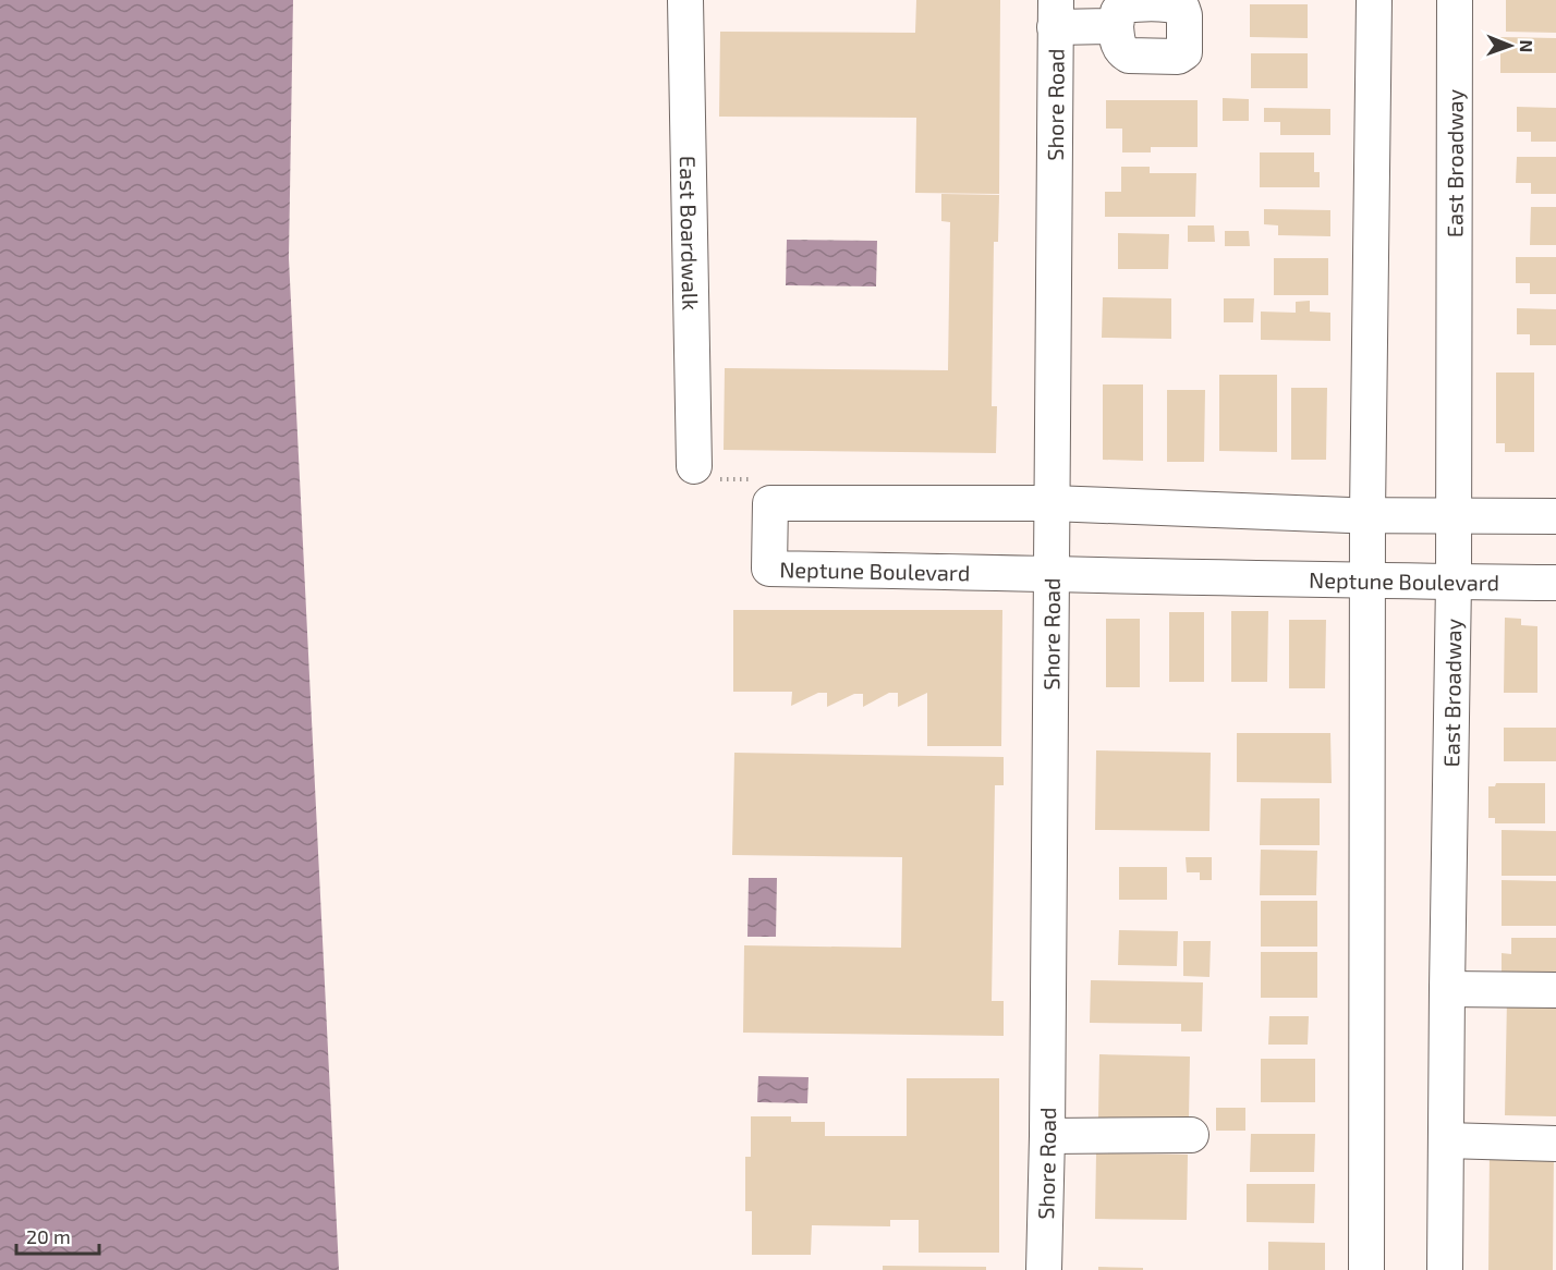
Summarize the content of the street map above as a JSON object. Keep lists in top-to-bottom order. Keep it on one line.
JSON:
{"streets":{"street":["Shore Road","East Broadway","East Boardwalk","Neptune Boulevard"]},"crossings":[["Shore Road","Neptune Boulevard"],["East Broadway","Neptune Boulevard"]],"scale_bar":"20 m","north":"right"}
